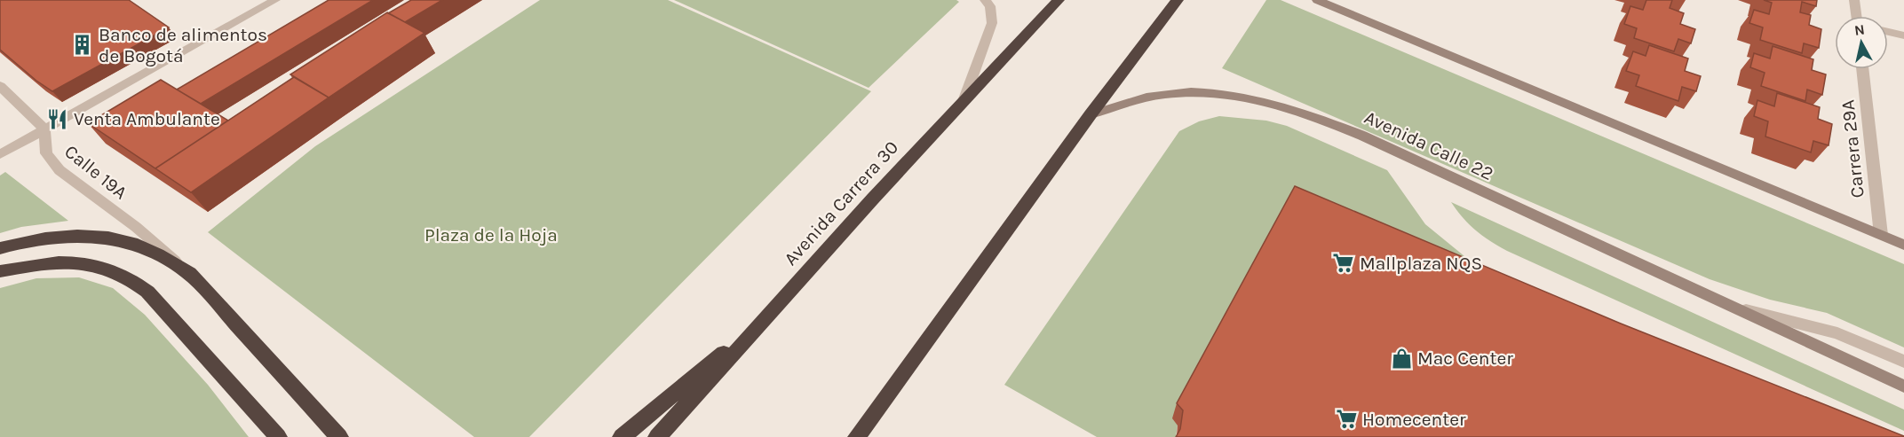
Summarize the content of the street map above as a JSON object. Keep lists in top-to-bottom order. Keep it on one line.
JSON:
{"streets":{"highway":["Avenida Carrera 30"],"street":["Avenida Calle 22","Carrera 29A","Calle 19A"]},"parks":["Plaza de la Hoja"],"places":{"building":["Banco de alimentos de Bogotá"],"restaurant":["Venta Ambulante"],"supermarket":["Mallplaza NQS","Homecenter"],"shop":["Mac Center"]},"north":"top"}
